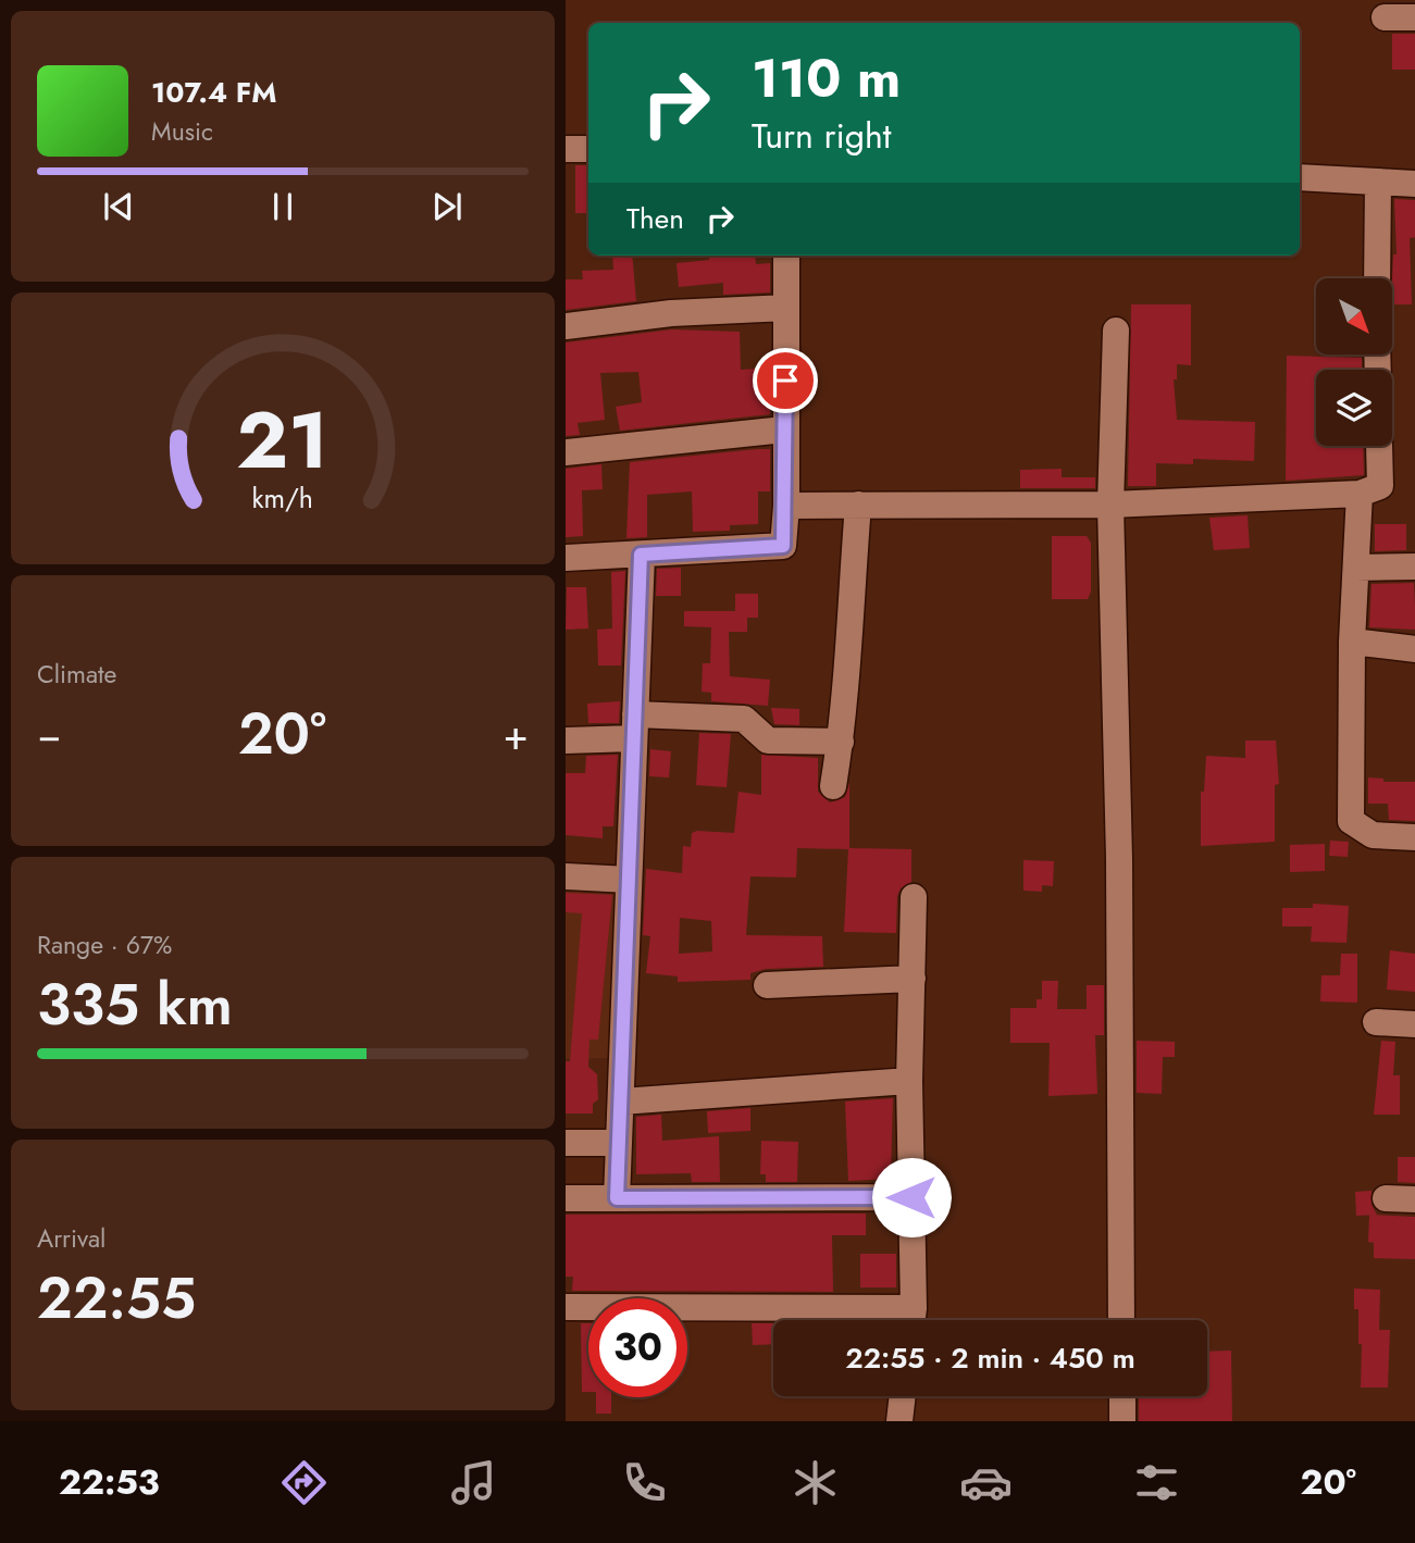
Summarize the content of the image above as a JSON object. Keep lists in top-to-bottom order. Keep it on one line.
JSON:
{"north":"bottom right","page":{"turn":["110 m","Turn right"],"song":["107.4 FM","Music"],"then":"Then","tile":["Climate",["Range · 67%","335 km"],["Arrival","22:55"]],"heat":["−","20°","+"],"limit":"30","trip":"22:55 · 2 min · 450 m","tabs":["22:53","20°"],"gauge":["21","km/h"]}}
